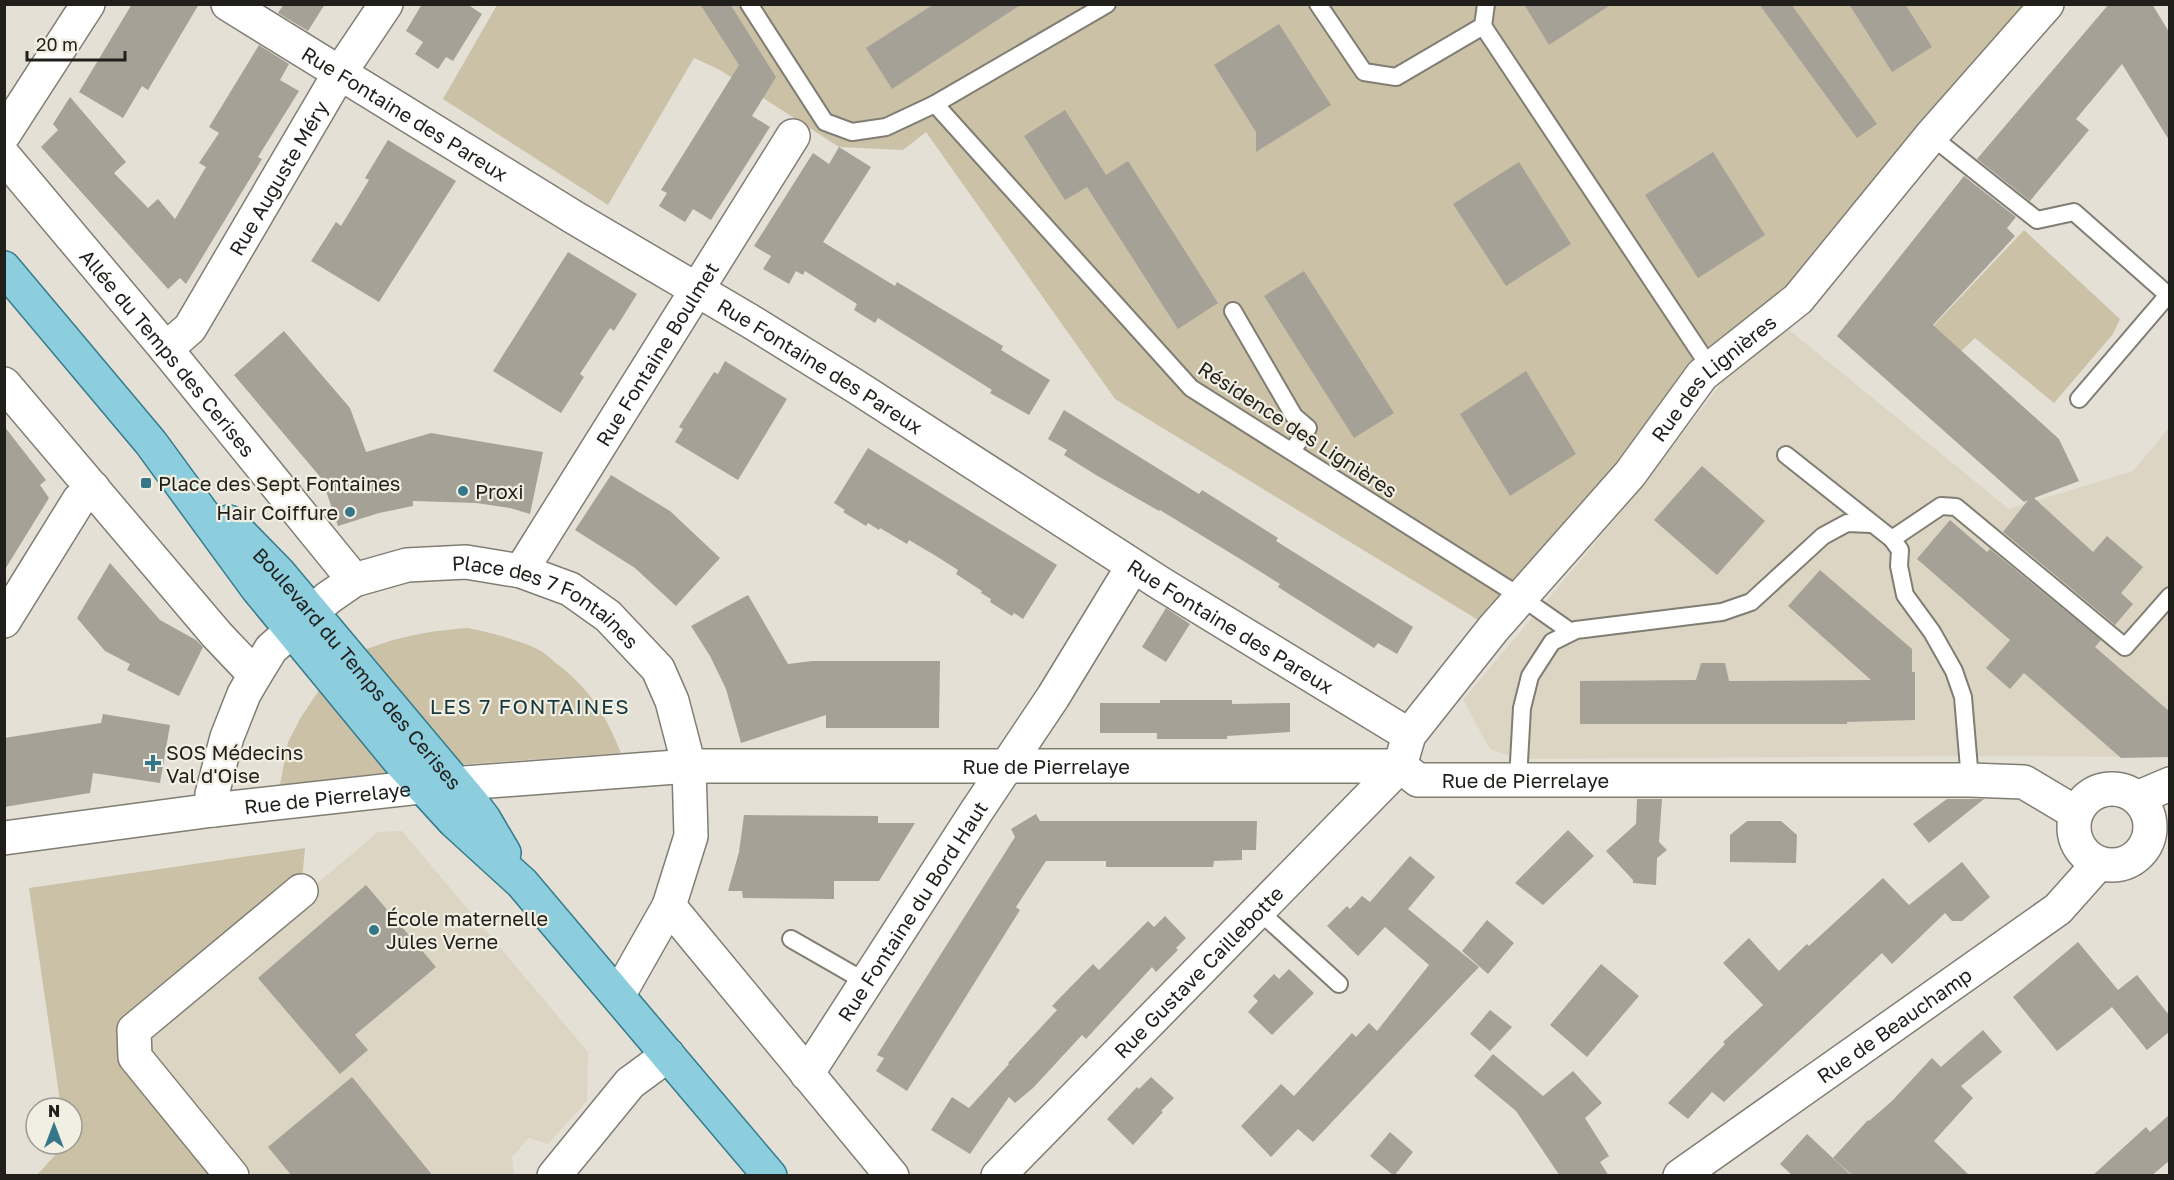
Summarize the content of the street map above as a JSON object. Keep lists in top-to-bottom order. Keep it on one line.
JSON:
{"streets":{"main road":["Boulevard du Temps des Cerises"],"street":["Rue Fontaine des Pareux","Rue Auguste Méry","Rue Fontaine Boulmet","Allée du Temps des Cerises","Rue des Lignières","Place des 7 Fontaines","Rue de Pierrelaye","Rue Fontaine du Bord Haut","Rue Gustave Caillebotte","Rue de Beauchamp"],"lane":["Résidence des Lignières"]},"crossings":[["Rue Fontaine des Pareux","Rue Auguste Méry"],["Rue Fontaine des Pareux","Rue Fontaine Boulmet"],["Rue Fontaine des Pareux","Rue des Lignières"],["Rue Fontaine des Pareux","Rue de Pierrelaye"],["Rue Fontaine des Pareux","Rue Fontaine du Bord Haut"],["Rue Fontaine des Pareux","Rue Gustave Caillebotte"],["Rue Auguste Méry","Allée du Temps des Cerises"],["Rue Fontaine Boulmet","Place des 7 Fontaines"],["Allée du Temps des Cerises","Place des 7 Fontaines"],["Rue des Lignières","Résidence des Lignières"],["Rue des Lignières","Rue de Pierrelaye"],["Rue des Lignières","Rue Gustave Caillebotte"],["Place des 7 Fontaines","Boulevard du Temps des Cerises"],["Place des 7 Fontaines","Rue de Pierrelaye"],["Boulevard du Temps des Cerises","Rue de Pierrelaye"],["Rue de Pierrelaye","Rue Fontaine du Bord Haut"],["Rue de Pierrelaye","Rue Gustave Caillebotte"],["Rue de Pierrelaye","Rue de Beauchamp"]],"districts":["LES 7 FONTAINES"],"places":{"transit":["Place des Sept Fontaines"],"other":["Proxi","Hair Coiffure","École maternelle Jules Verne"],"health":["SOS Médecins Val d'Oise"]},"scale_bar":"20 m","north":"top"}
